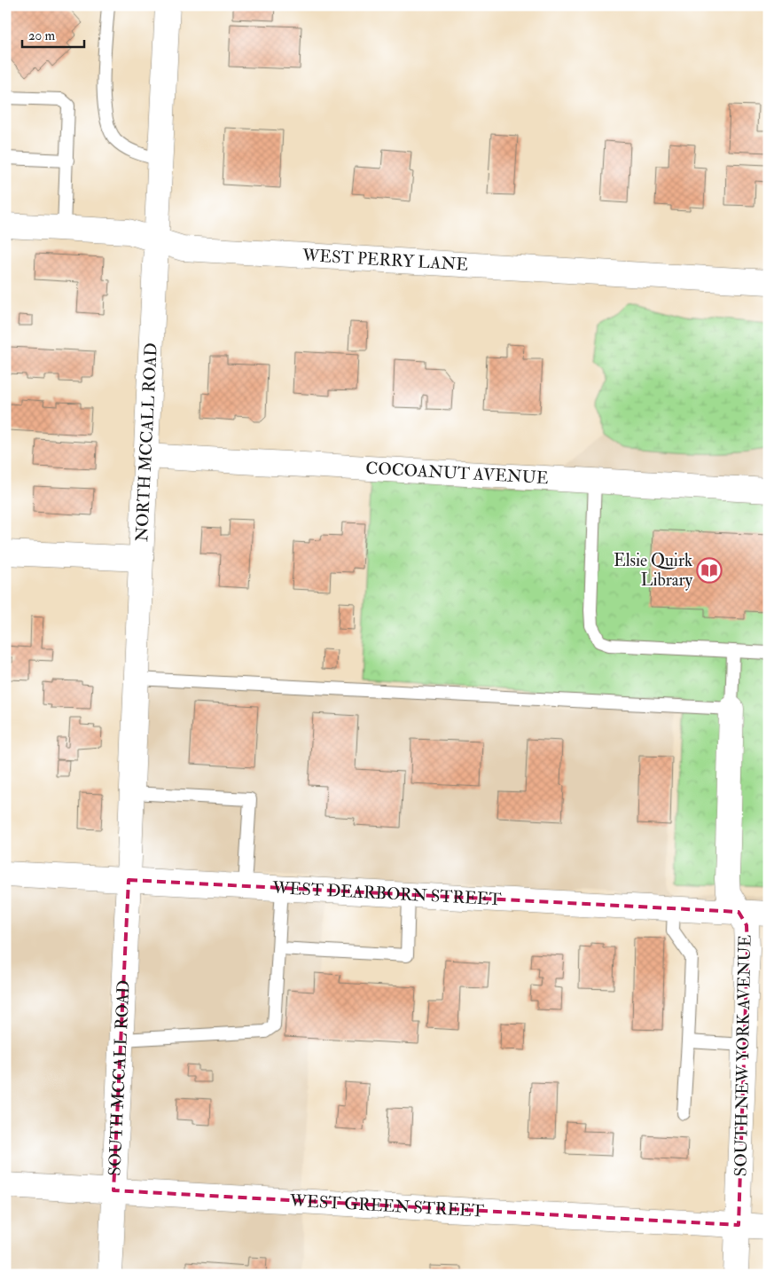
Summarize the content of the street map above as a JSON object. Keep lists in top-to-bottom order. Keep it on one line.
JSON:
{"streets":{"street":["WEST PERRY LANE","NORTH MCCALL ROAD","COCOANUT AVENUE","WEST DEARBORN STREET","SOUTH NEW YORK AVENUE","SOUTH MCCALL ROAD","WEST GREEN STREET"]},"crossings":[["WEST PERRY LANE","NORTH MCCALL ROAD"],["NORTH MCCALL ROAD","COCOANUT AVENUE"],["NORTH MCCALL ROAD","WEST DEARBORN STREET"],["NORTH MCCALL ROAD","SOUTH MCCALL ROAD"],["WEST DEARBORN STREET","SOUTH NEW YORK AVENUE"],["WEST DEARBORN STREET","SOUTH MCCALL ROAD"],["SOUTH NEW YORK AVENUE","WEST GREEN STREET"],["SOUTH MCCALL ROAD","WEST GREEN STREET"]],"places":{"library":["Elsie Quirk Library"]},"scale_bar":"20 m"}
